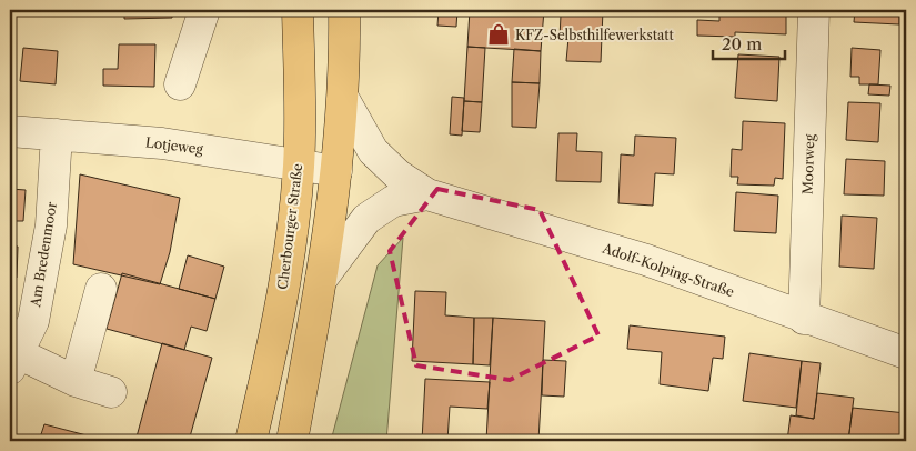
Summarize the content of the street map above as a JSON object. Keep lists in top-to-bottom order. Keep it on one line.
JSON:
{"streets":{"main road":["Cherbourger Straße"],"street":["Lotjeweg","Moorweg","Am Bredenmoor","Adolf-Kolping-Straße"]},"crossings":[["Lotjeweg","Cherbourger Straße"],["Lotjeweg","Am Bredenmoor"],["Moorweg","Adolf-Kolping-Straße"]],"places":{"shop":["KFZ-Selbsthilfewerkstatt"]},"scale_bar":"20 m"}
